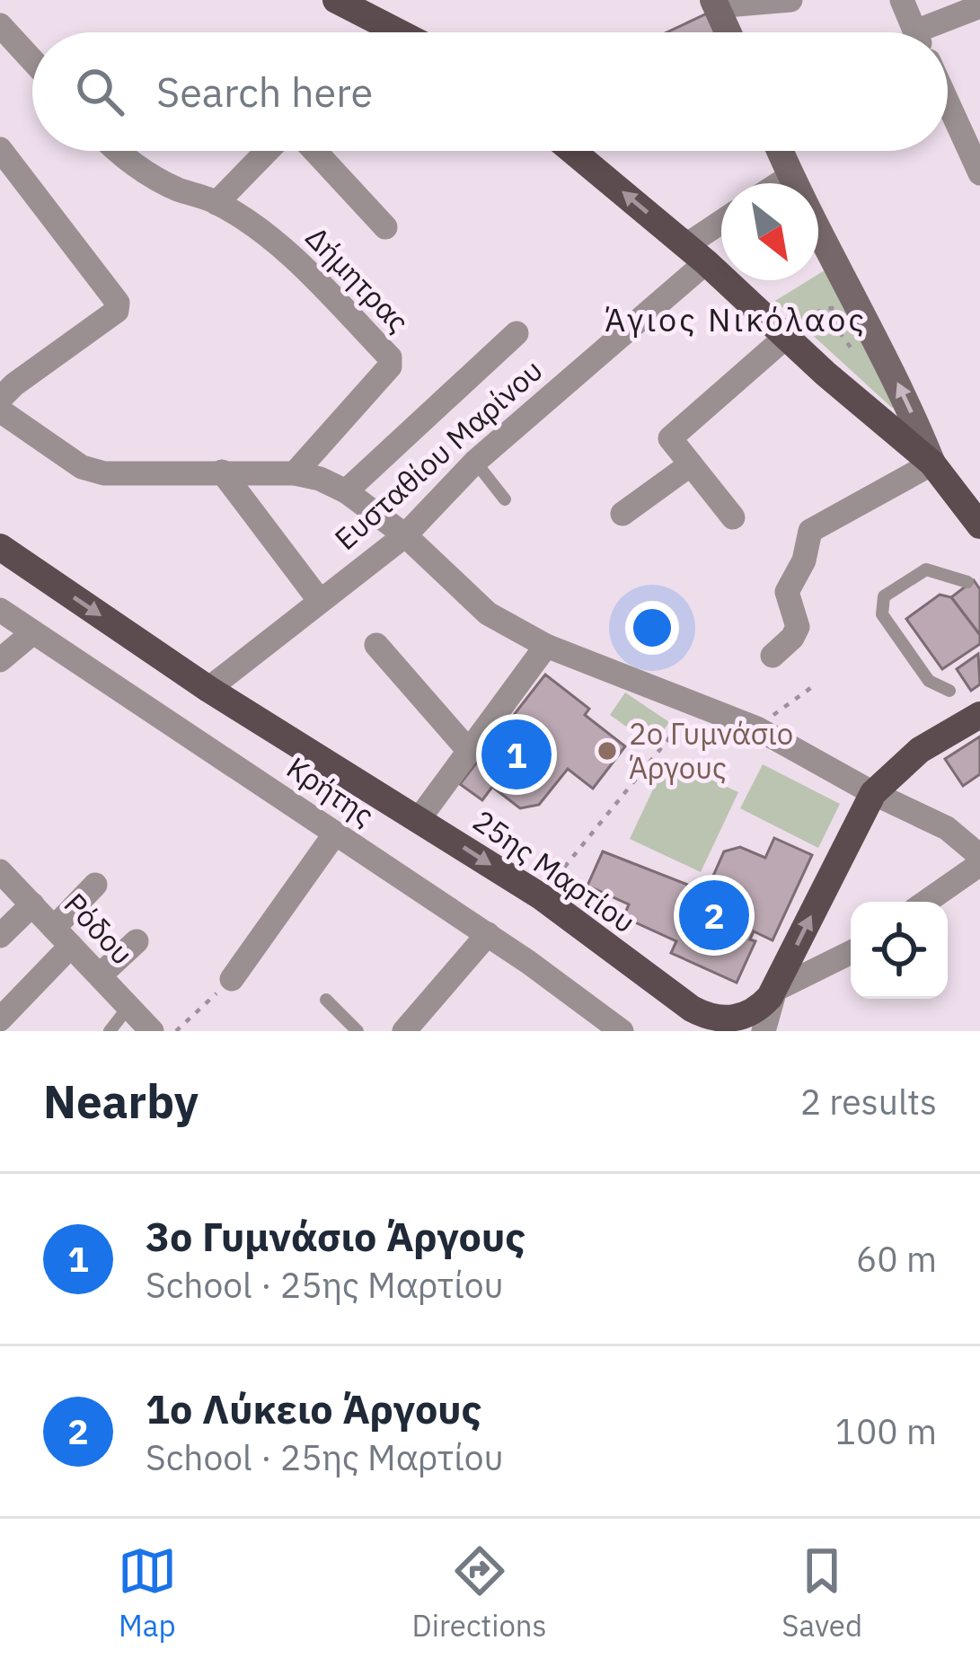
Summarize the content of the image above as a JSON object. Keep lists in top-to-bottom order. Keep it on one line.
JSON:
{"streets":{"main road":["25ης Μαρτίου"],"street":["Δήμητρας","Ευσταθίου Μαρίνου","Κρήτης","Ρόδου"]},"crossings":[["Ευσταθίου Μαρίνου","25ης Μαρτίου"]],"districts":["Άγιος Νικόλαος"],"places":["2ο Γυμνάσιο Άργους"],"north":"bottom right","page":{"search":"Search here","pins":["1","2"],"heading":["Nearby","2 results"],"list":[{"mark":"1","name":"3ο Γυμνάσιο Άργους","note":"School · 25ης Μαρτίου","value":"60 m"},{"mark":"2","name":"1ο Λύκειο Άργους","note":"School · 25ης Μαρτίου","value":"100 m"}],"nav":["Map","Directions","Saved"]}}
